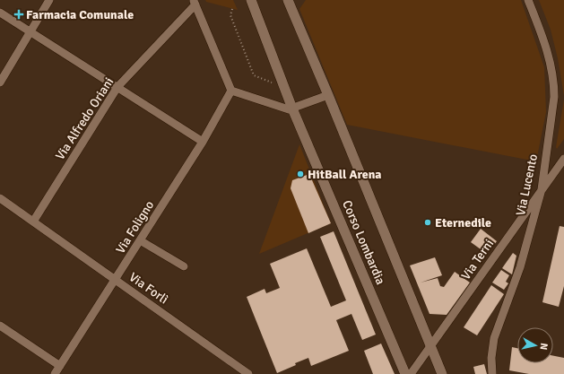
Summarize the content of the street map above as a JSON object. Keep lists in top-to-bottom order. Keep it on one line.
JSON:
{"streets":{"street":["Via Alfredo Oriani","Via Lucento","Via Foligno","Corso Lombardia","Via Terni","Via Forlì"]},"crossings":[["Via Alfredo Oriani","Via Forlì"],["Via Lucento","Via Terni"],["Via Foligno","Via Forlì"],["Corso Lombardia","Via Terni"]],"places":{"health":["Farmacia Comunale"],"other":["HitBall Arena","Eternedile"]},"north":"right"}
